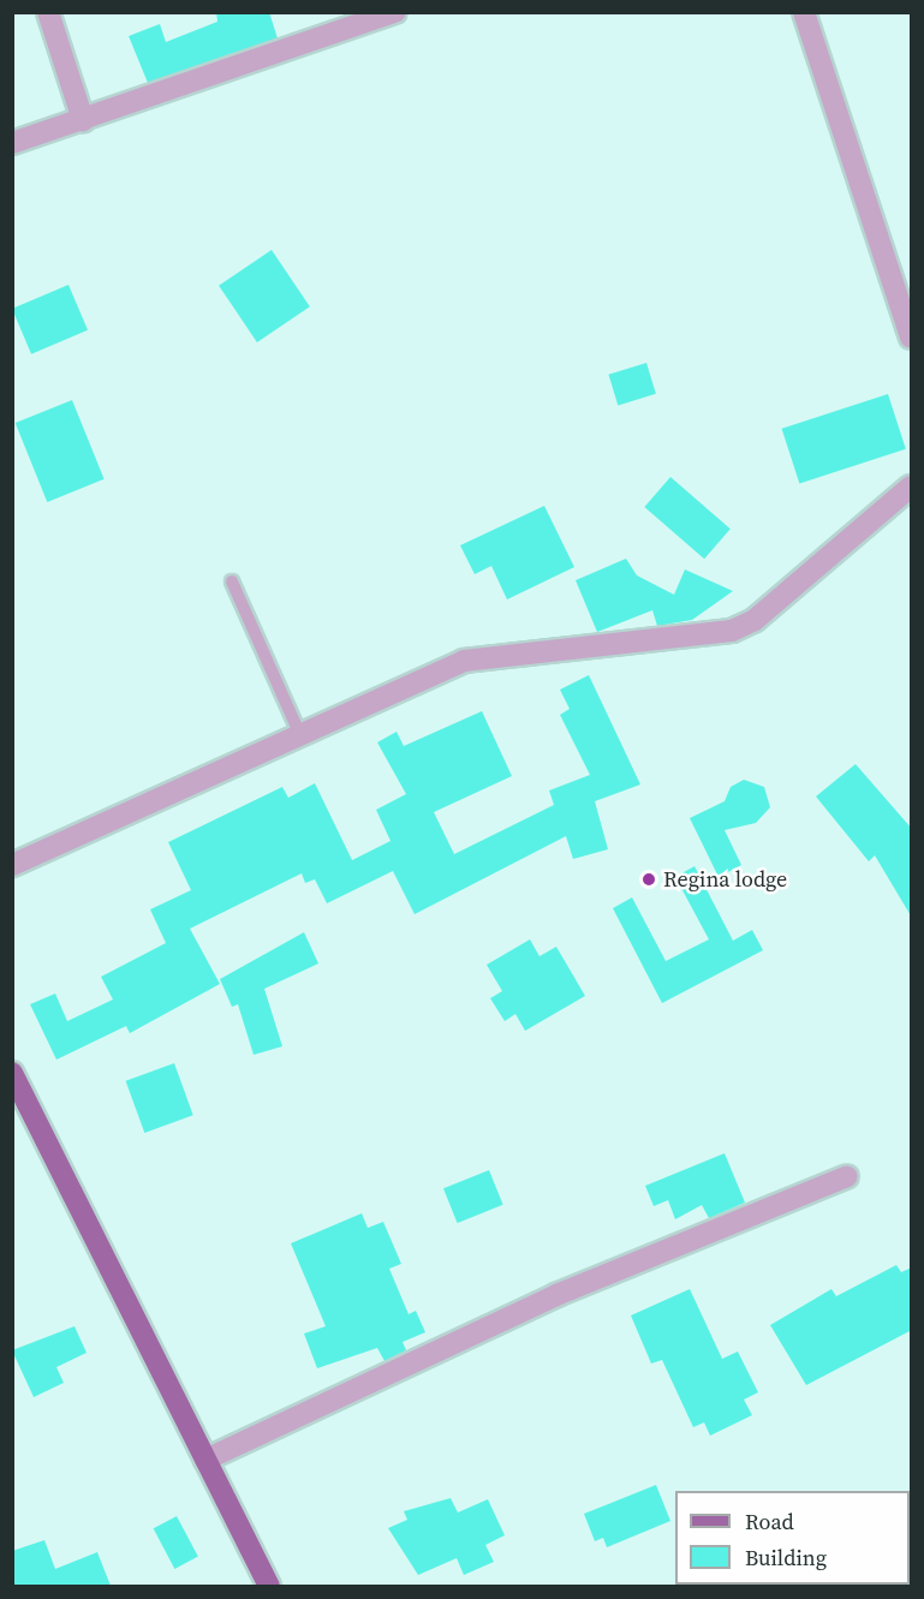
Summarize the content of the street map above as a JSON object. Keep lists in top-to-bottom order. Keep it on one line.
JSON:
{"places":["Regina lodge"],"legend":["Road","Building"]}
